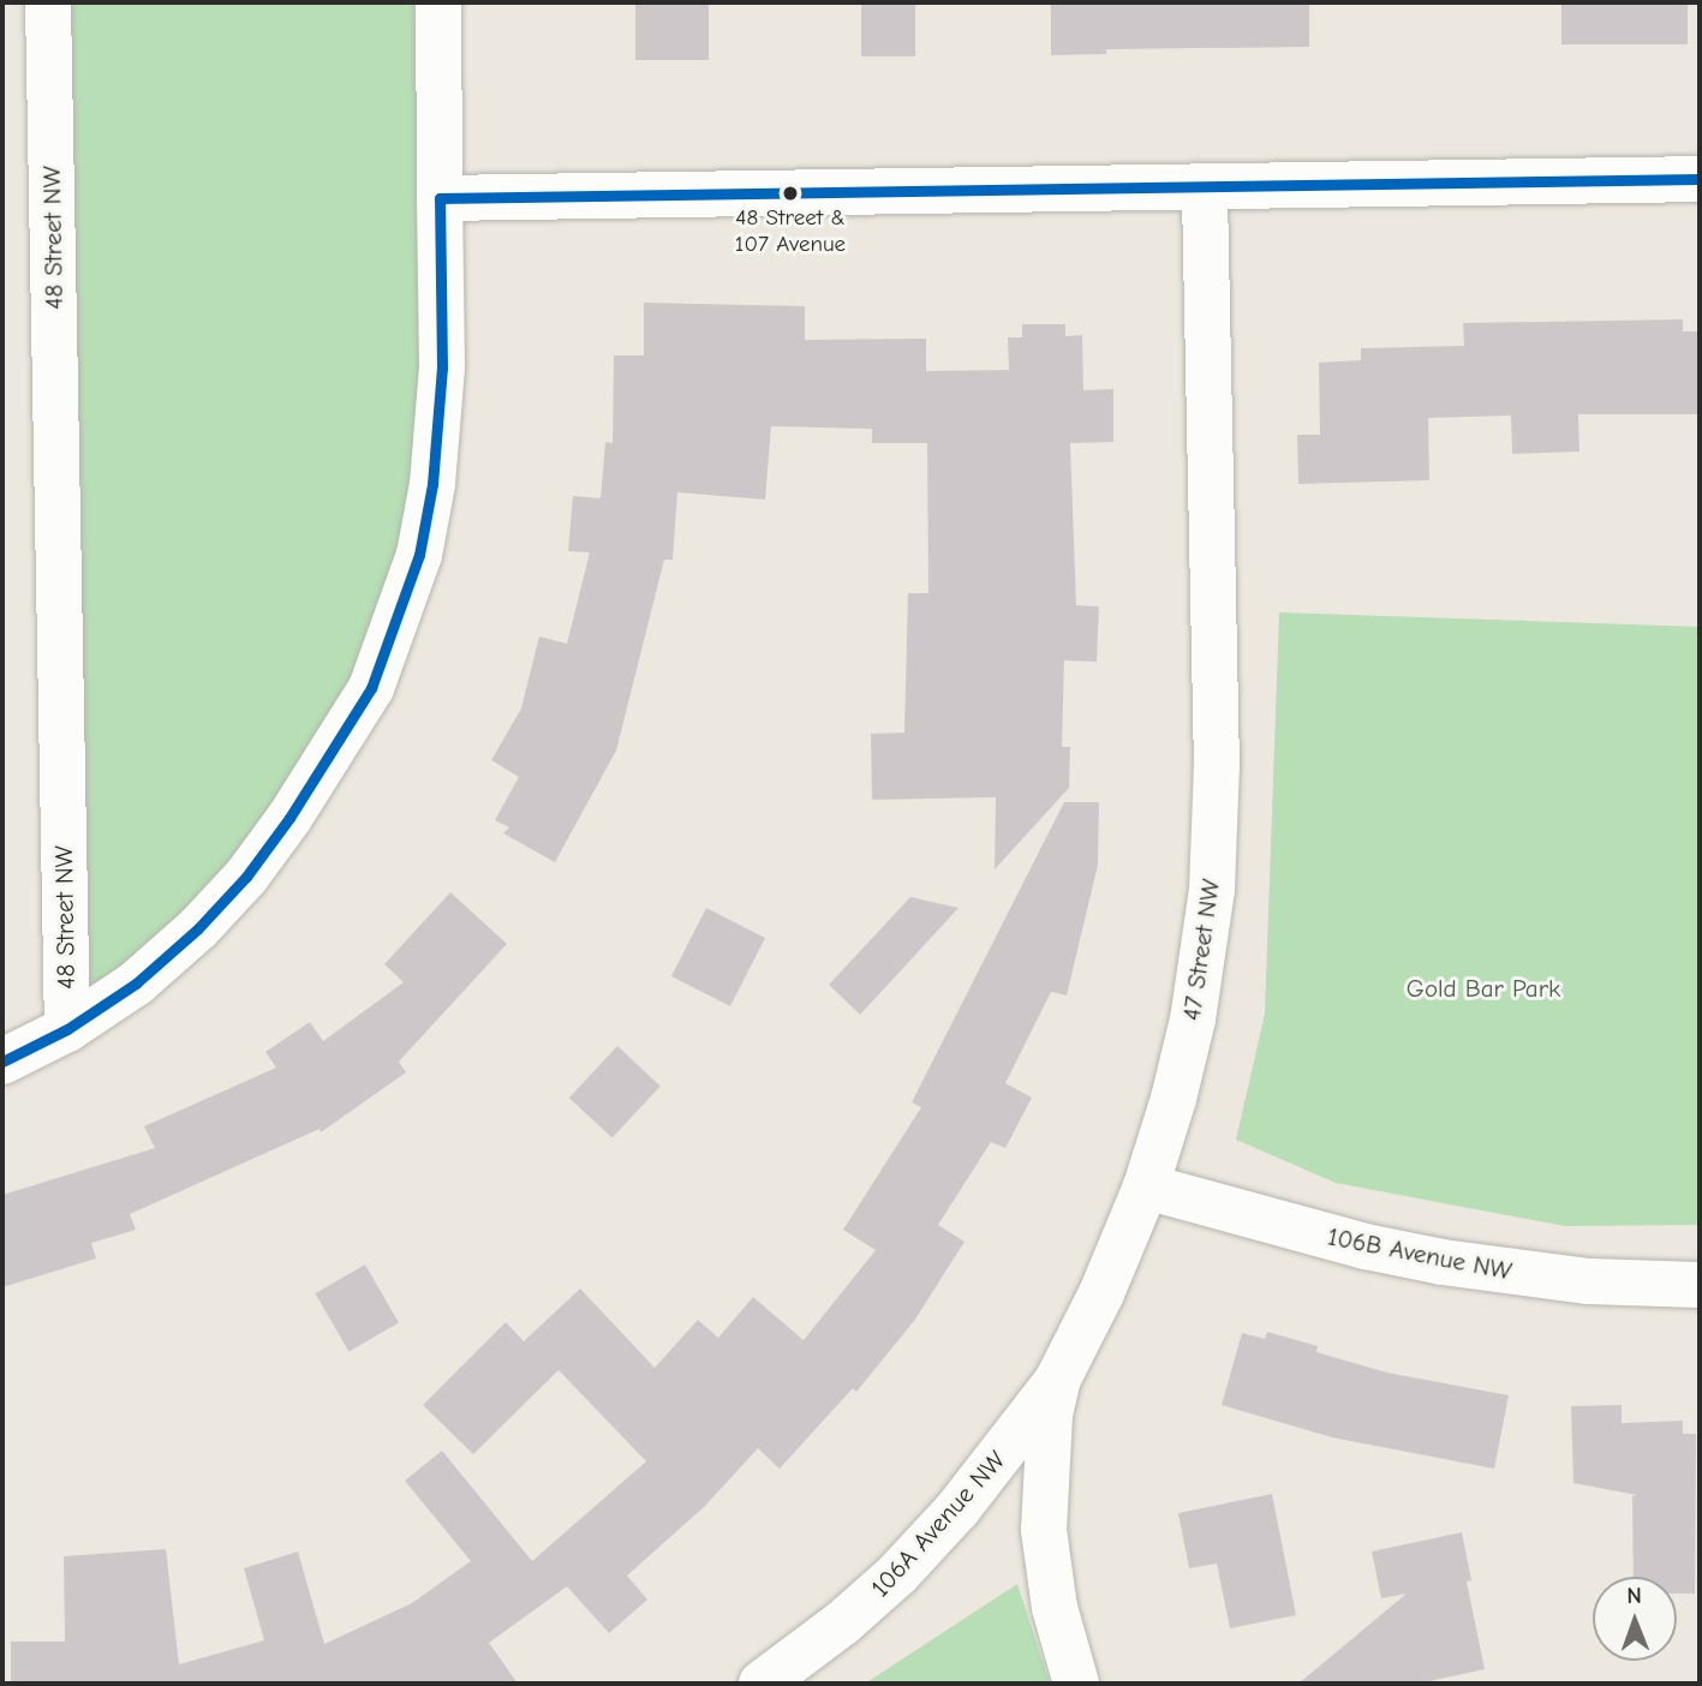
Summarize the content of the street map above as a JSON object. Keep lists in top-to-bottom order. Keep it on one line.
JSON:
{"streets":{"street":["48 Street NW","47 Street NW","106B Avenue NW","106A Avenue NW"]},"crossings":[["47 Street NW","106B Avenue NW"],["47 Street NW","106A Avenue NW"]],"parks":["Gold Bar Park"],"places":["48 Street & 107 Avenue"],"north":"top"}
